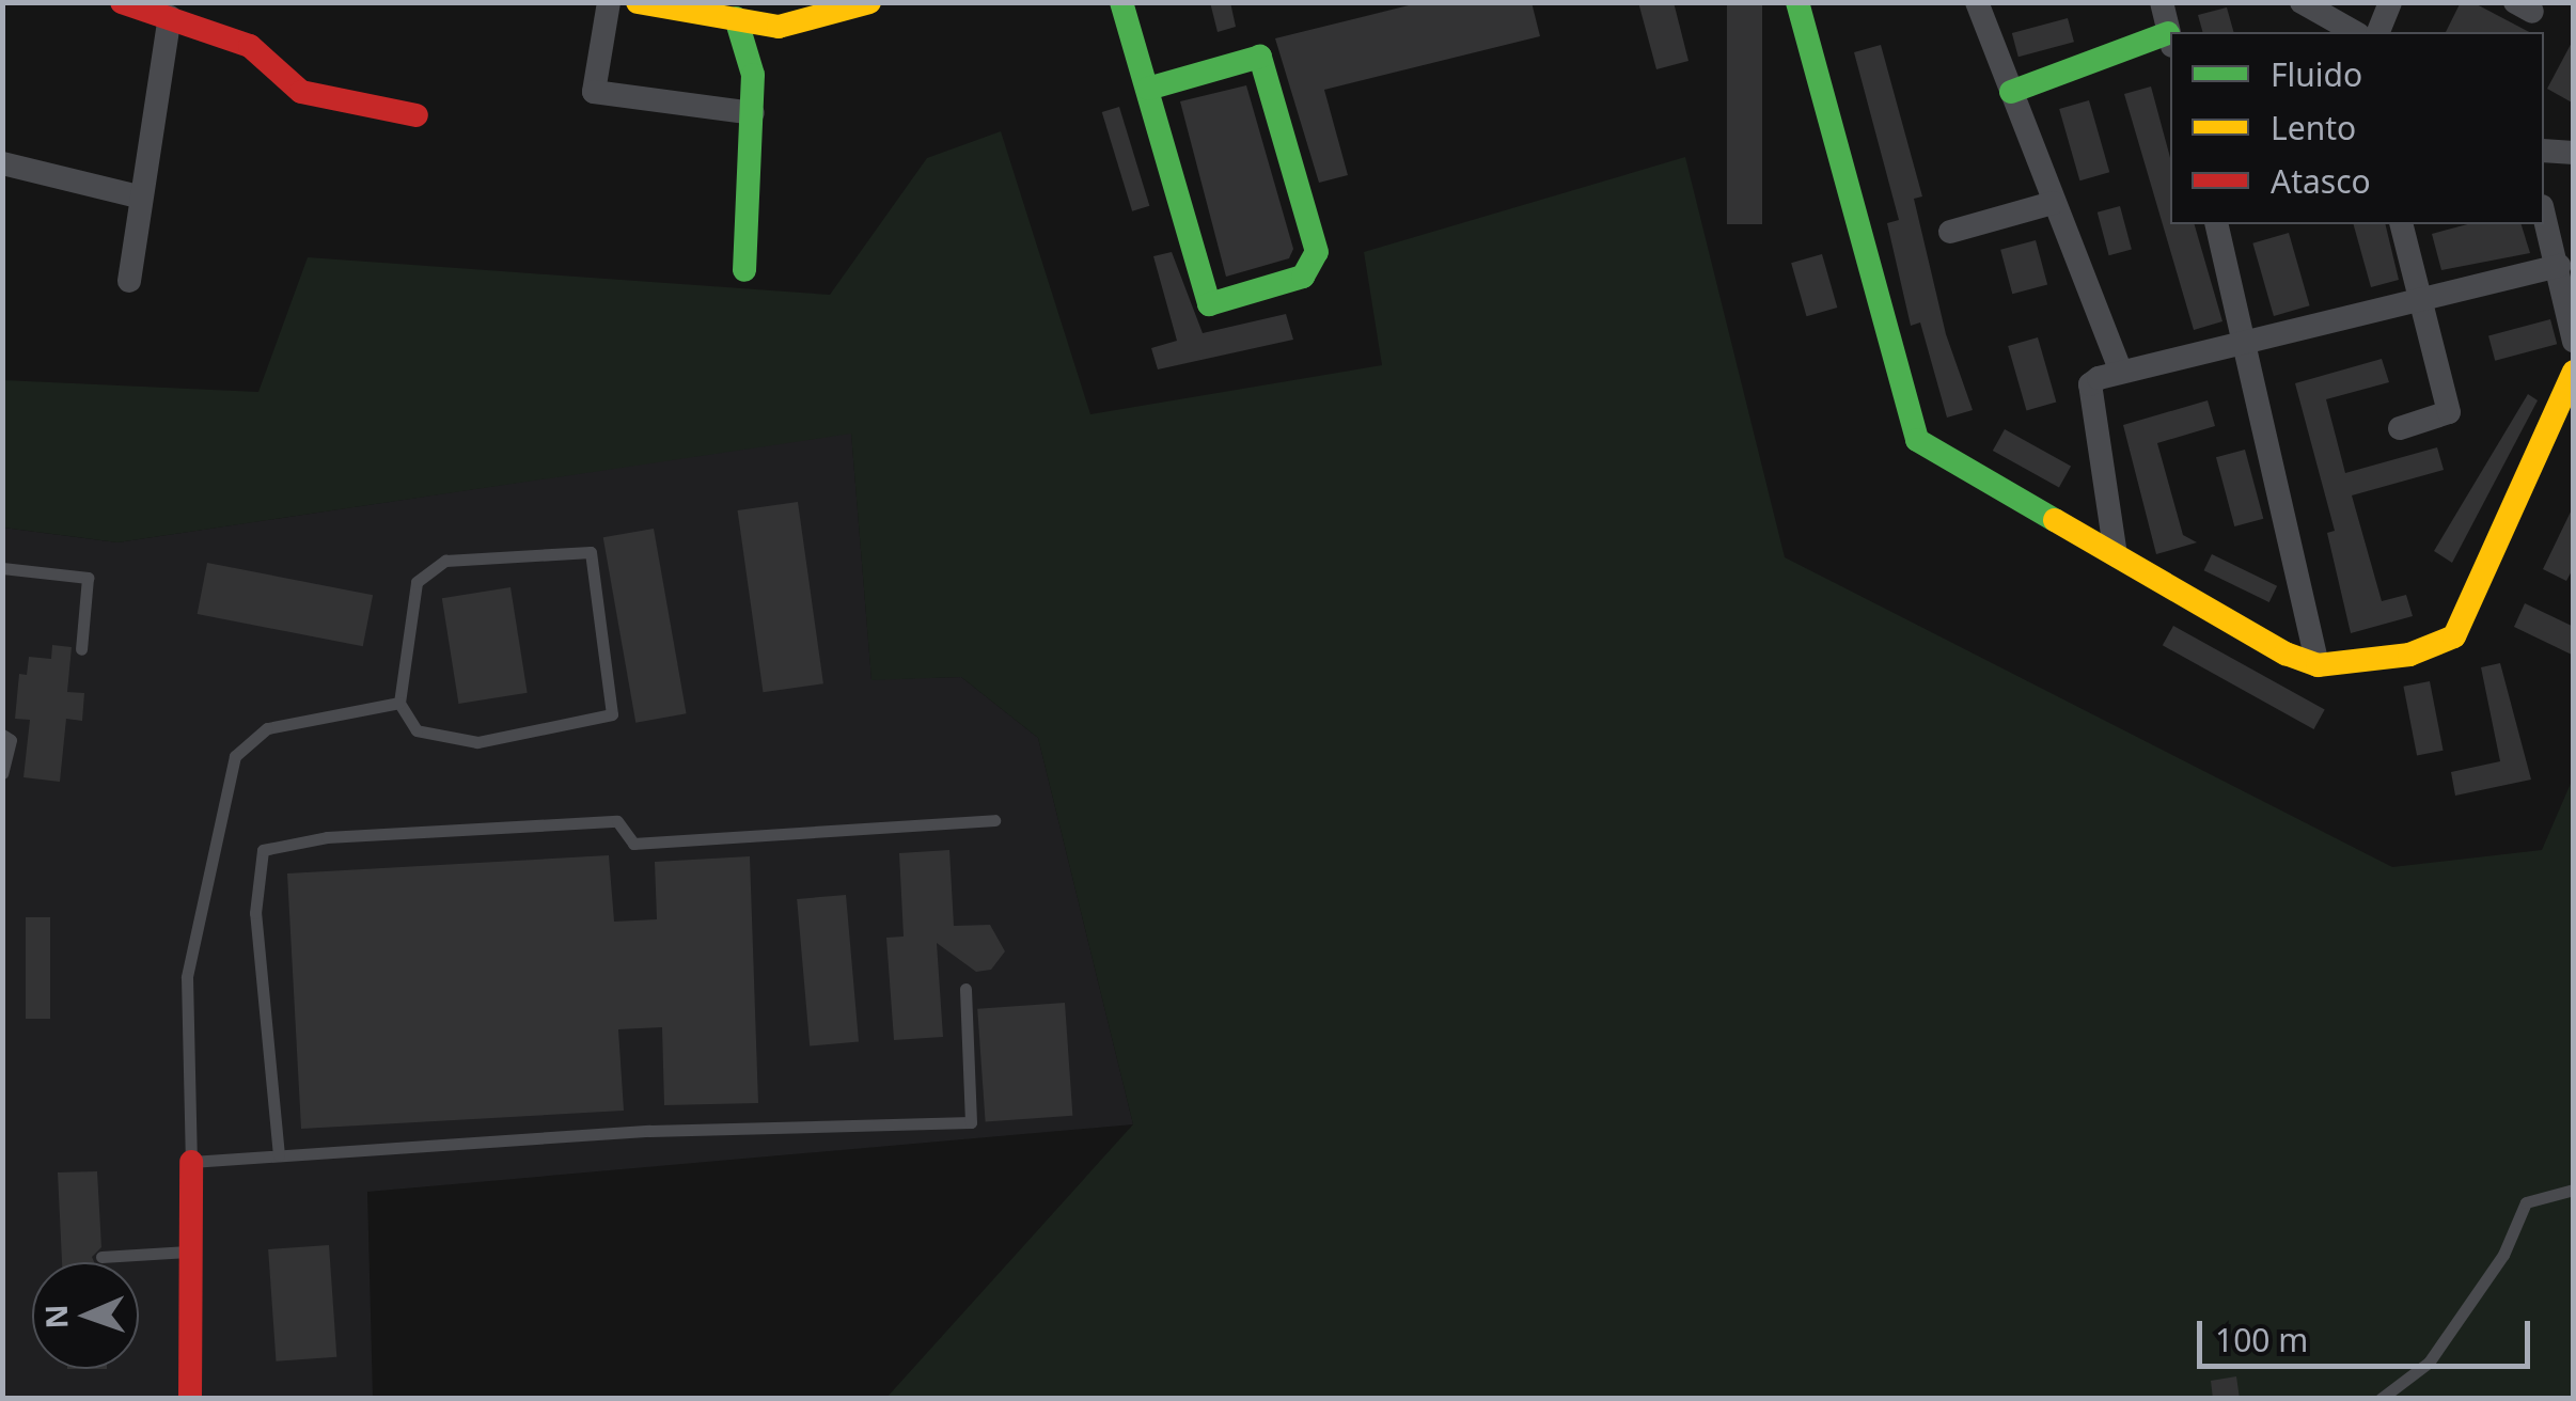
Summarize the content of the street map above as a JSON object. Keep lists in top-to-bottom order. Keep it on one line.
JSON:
{"legend":["Fluido","Lento","Atasco"],"scale_bar":"100 m","north":"left"}
